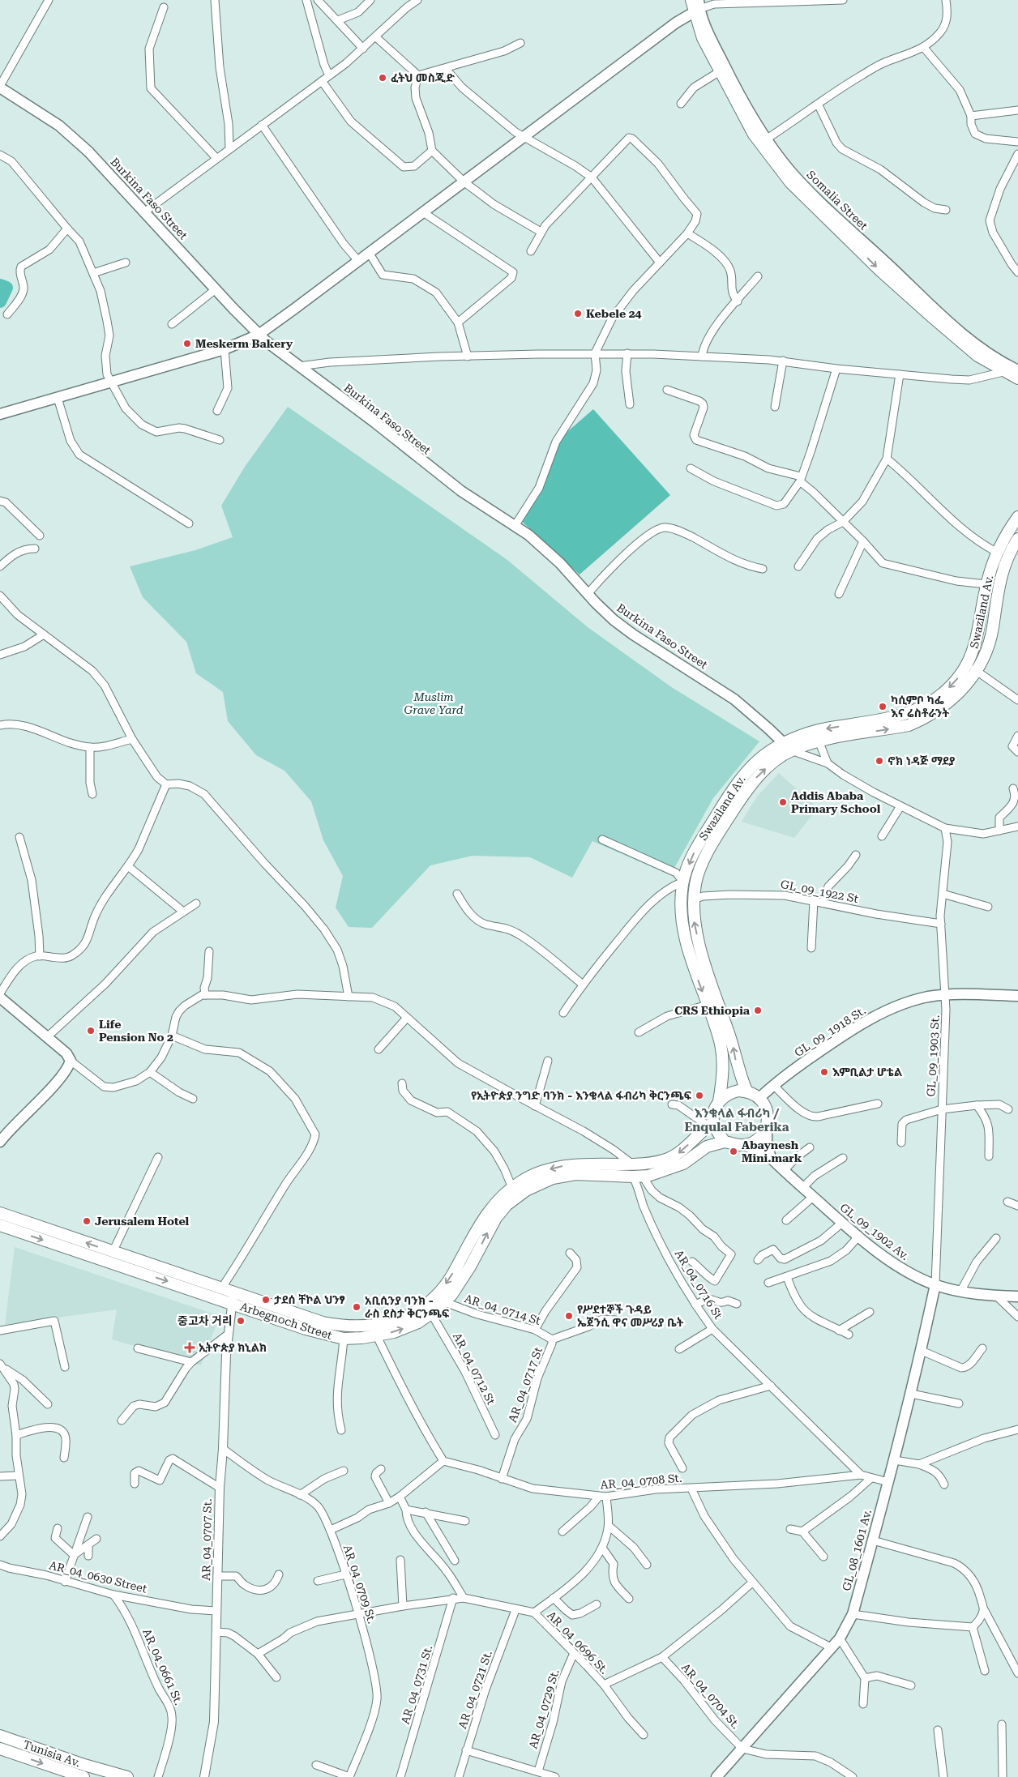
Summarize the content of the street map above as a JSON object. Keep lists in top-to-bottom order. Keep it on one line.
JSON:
{"streets":{"main road":["Burkina Faso Street","Somalia Street","Swaziland Av.","GL_09_1918 St.","GL_09_1902 Av.","Arbegnoch Street","GL_08_1601 Av.","Tunisia Av."],"street":["GL_09_1922 St","GL_09_1903 St.","AR_04_0716 St","AR_04_0714 St","AR_04_0712 St","AR_04_0717 St","AR_04_0708 St.","AR_04_0707 St.","AR_04_0630 Street","AR_04_0709 St.","AR_04_0696 St.","AR_04_0661 St.","AR_04_0731 St.","AR_04_0721 St.","AR_04_0704 St.","AR_04_0729 St."]},"crossings":[["Burkina Faso Street","Swaziland Av."],["Swaziland Av.","GL_09_1922 St"],["Swaziland Av.","GL_09_1918 St."],["Swaziland Av.","GL_09_1902 Av."],["Swaziland Av.","Arbegnoch Street"],["GL_09_1922 St","GL_09_1903 St."],["GL_09_1918 St.","GL_09_1903 St."],["GL_09_1918 St.","GL_09_1902 Av."],["GL_09_1918 St.","Arbegnoch Street"],["GL_09_1903 St.","GL_09_1902 Av."],["GL_09_1903 St.","GL_08_1601 Av."],["GL_09_1902 Av.","Arbegnoch Street"],["GL_09_1902 Av.","GL_08_1601 Av."],["AR_04_0716 St","Arbegnoch Street"],["AR_04_0716 St","AR_04_0708 St."],["AR_04_0714 St","Arbegnoch Street"],["AR_04_0714 St","AR_04_0717 St"],["Arbegnoch Street","AR_04_0712 St"],["Arbegnoch Street","AR_04_0707 St."],["AR_04_0717 St","AR_04_0708 St."],["AR_04_0708 St.","GL_08_1601 Av."],["AR_04_0707 St.","AR_04_0630 Street"],["AR_04_0707 St.","AR_04_0709 St."],["GL_08_1601 Av.","AR_04_0704 St."],["AR_04_0630 Street","AR_04_0661 St."],["AR_04_0709 St.","AR_04_0696 St."],["AR_04_0696 St.","AR_04_0731 St."],["AR_04_0696 St.","AR_04_0721 St."],["AR_04_0696 St.","AR_04_0729 St."]],"districts":["እንቁላል ፋብሪካ / Enqulal Faberika"],"parks":["Muslim Grave Yard"],"places":{"other":["ፈትህ መስጂድ","Kebele 24","Meskerm Bakery","ካሲምቦ ካፌ እና ሬስቶራንት","ኖክ ነዳጅ ማደያ","Addis Ababa Primary School","CRS Ethiopia","Life Pension No 2","እምቢልታ ሆቴል","የኢትዮጵያ ንግድ ባንክ - እንቁላል ፋብሪካ ቅርንጫፍ","Abaynesh Mini.mark","Jerusalem Hotel","ታደሰ ቸኮል ህንፃ","አቢሲንያ ባንክ - ራስ ደስታ ቅርንጫፍ","የሥደተኞች ጉዳይ ኤጀንሲ ዋና መሥሪያ ቤት","중고차 거리"],"health":["ኢትዮጵያ ክኒልክ"]}}
